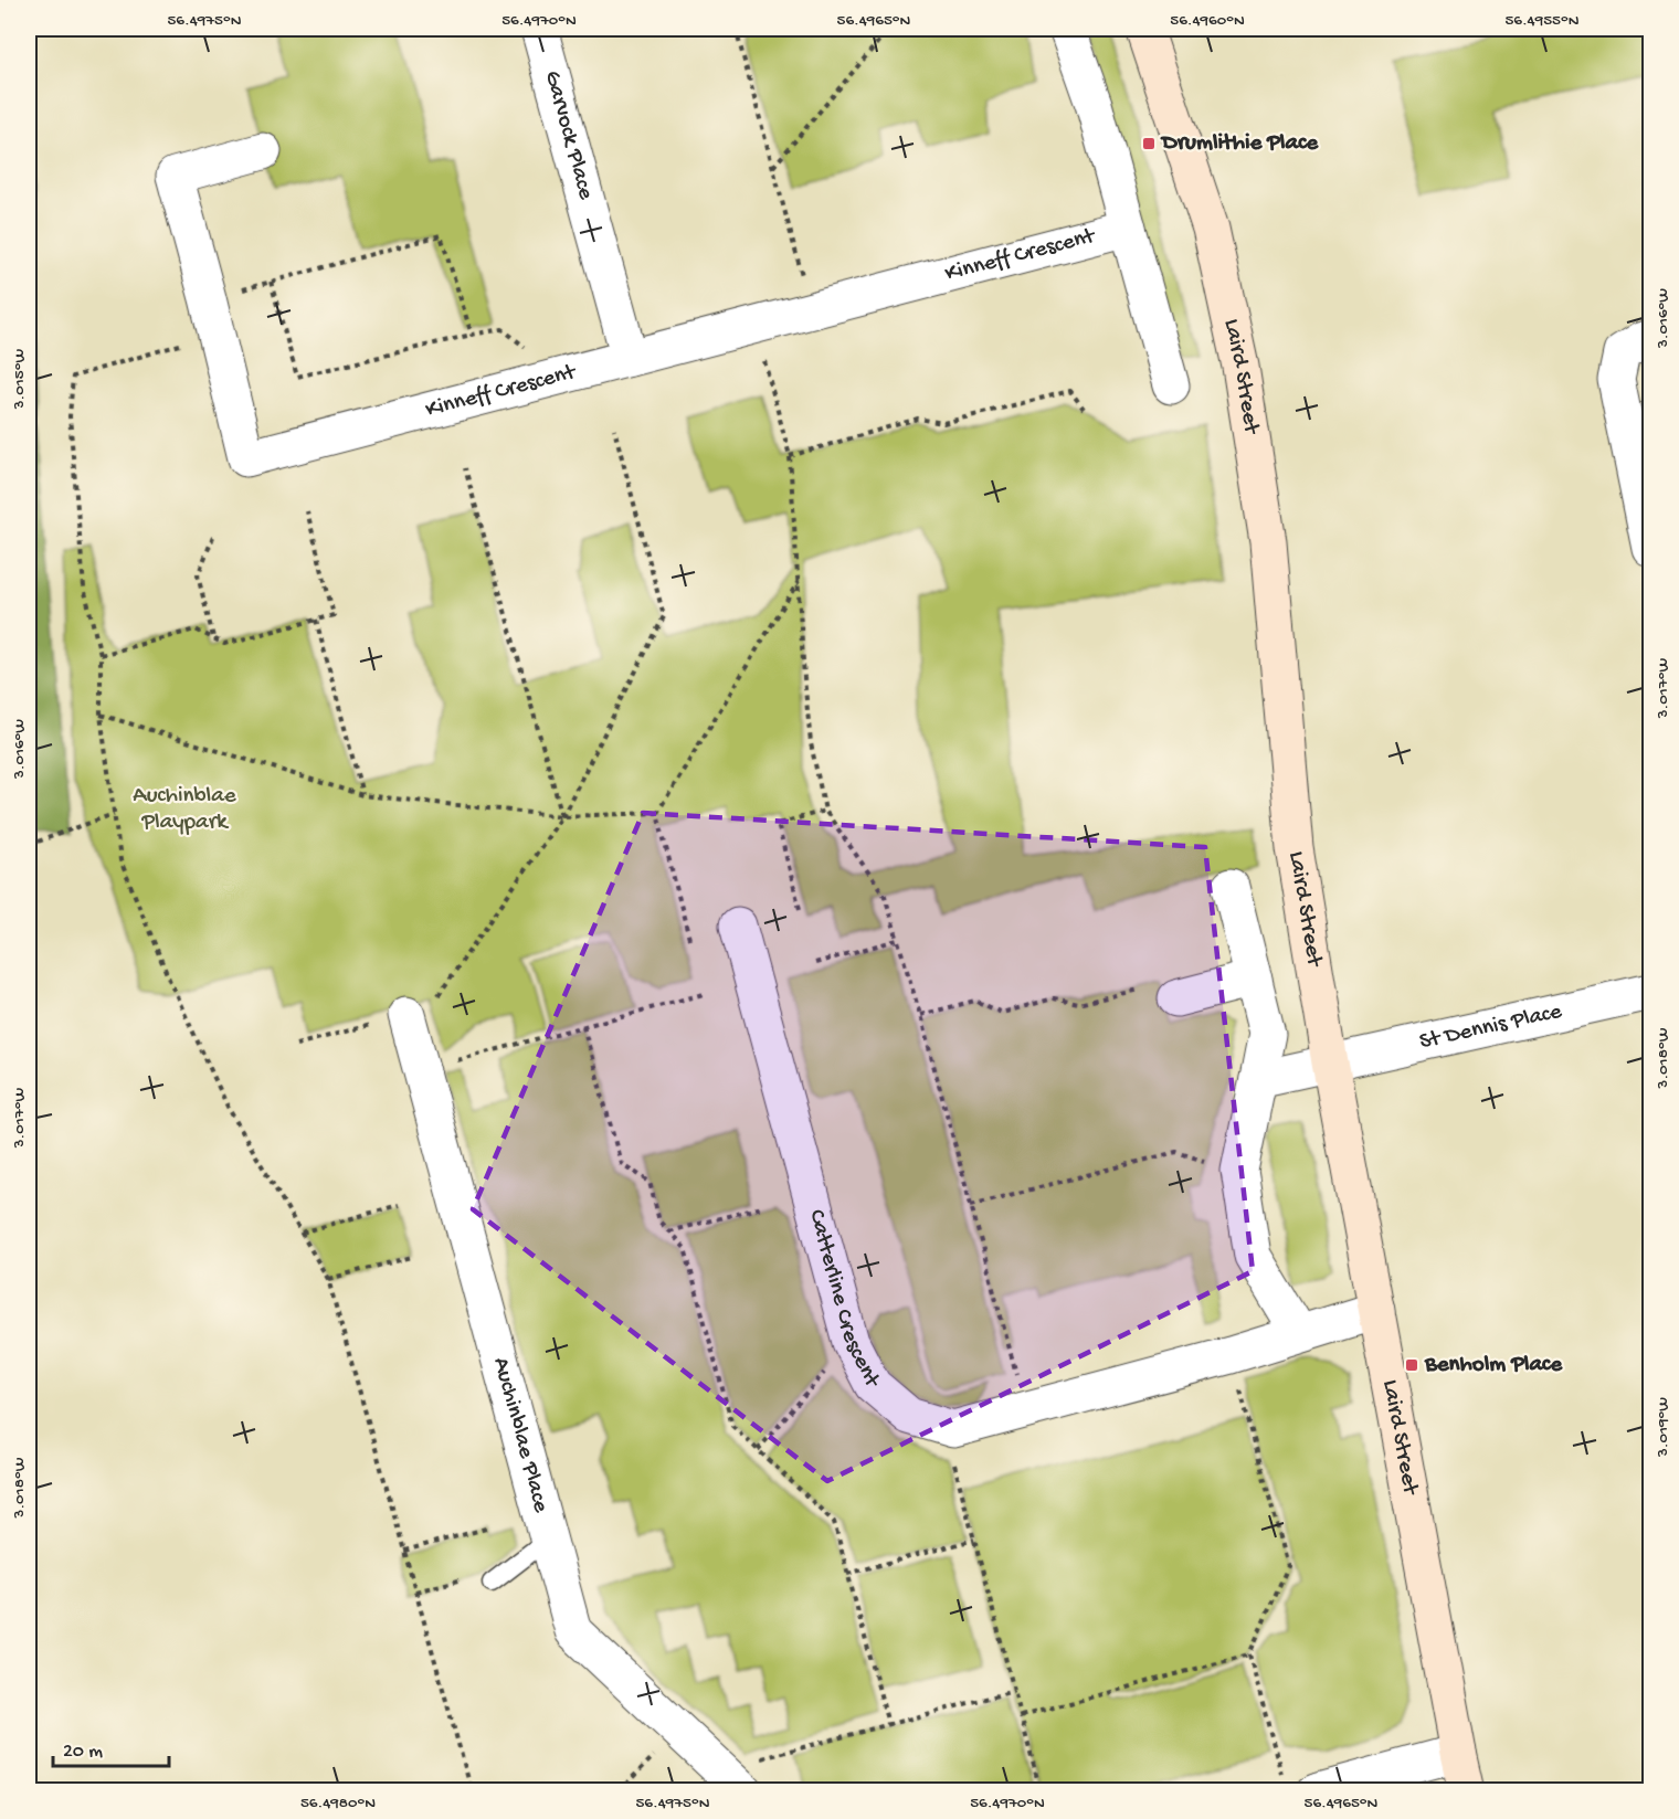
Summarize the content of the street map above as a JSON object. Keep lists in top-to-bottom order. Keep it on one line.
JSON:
{"streets":{"street":["Garvock Place","Kinneff Crescent","Laird Street","St Dennis Place","Catterline Crescent","Auchinblae Place"]},"crossings":[["Garvock Place","Kinneff Crescent"],["Laird Street","St Dennis Place"]],"parks":["Auchinblae Playpark"],"places":{"transit":["Drumlithie Place","Benholm Place"]},"scale_bar":"20 m","coordinates":["56.4975°N","56.4970°N","56.4965°N","56.4960°N","56.4955°N","3.016°W","3.015°W","3.017°W","3.018°W","3.019°W","56.4980°N"]}
